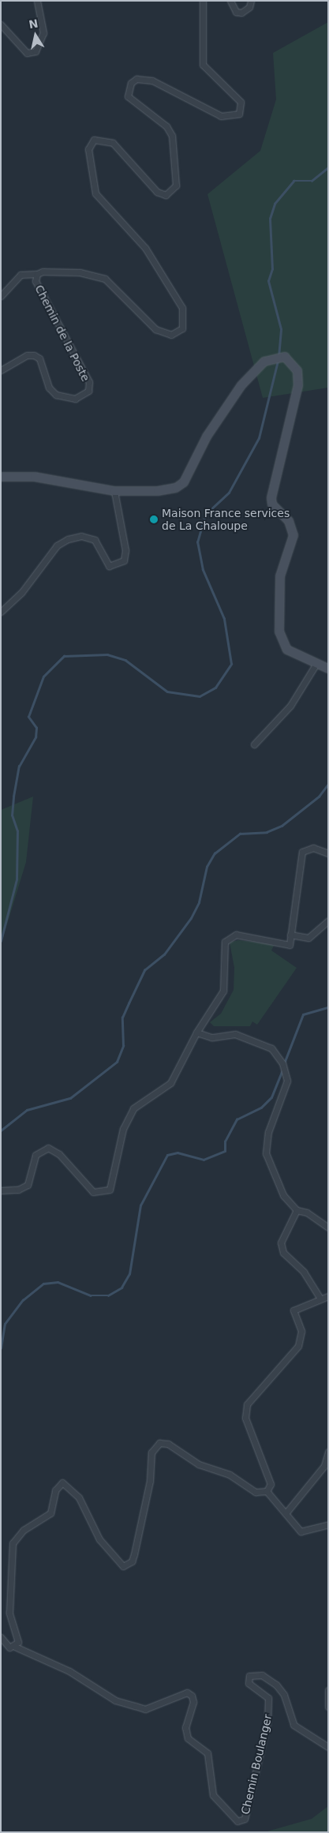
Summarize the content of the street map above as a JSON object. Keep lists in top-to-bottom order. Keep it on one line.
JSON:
{"streets":{"street":["Chemin de la Poste","Chemin Boulanger"]},"places":["Maison France services de La Chaloupe"],"north":"top"}
